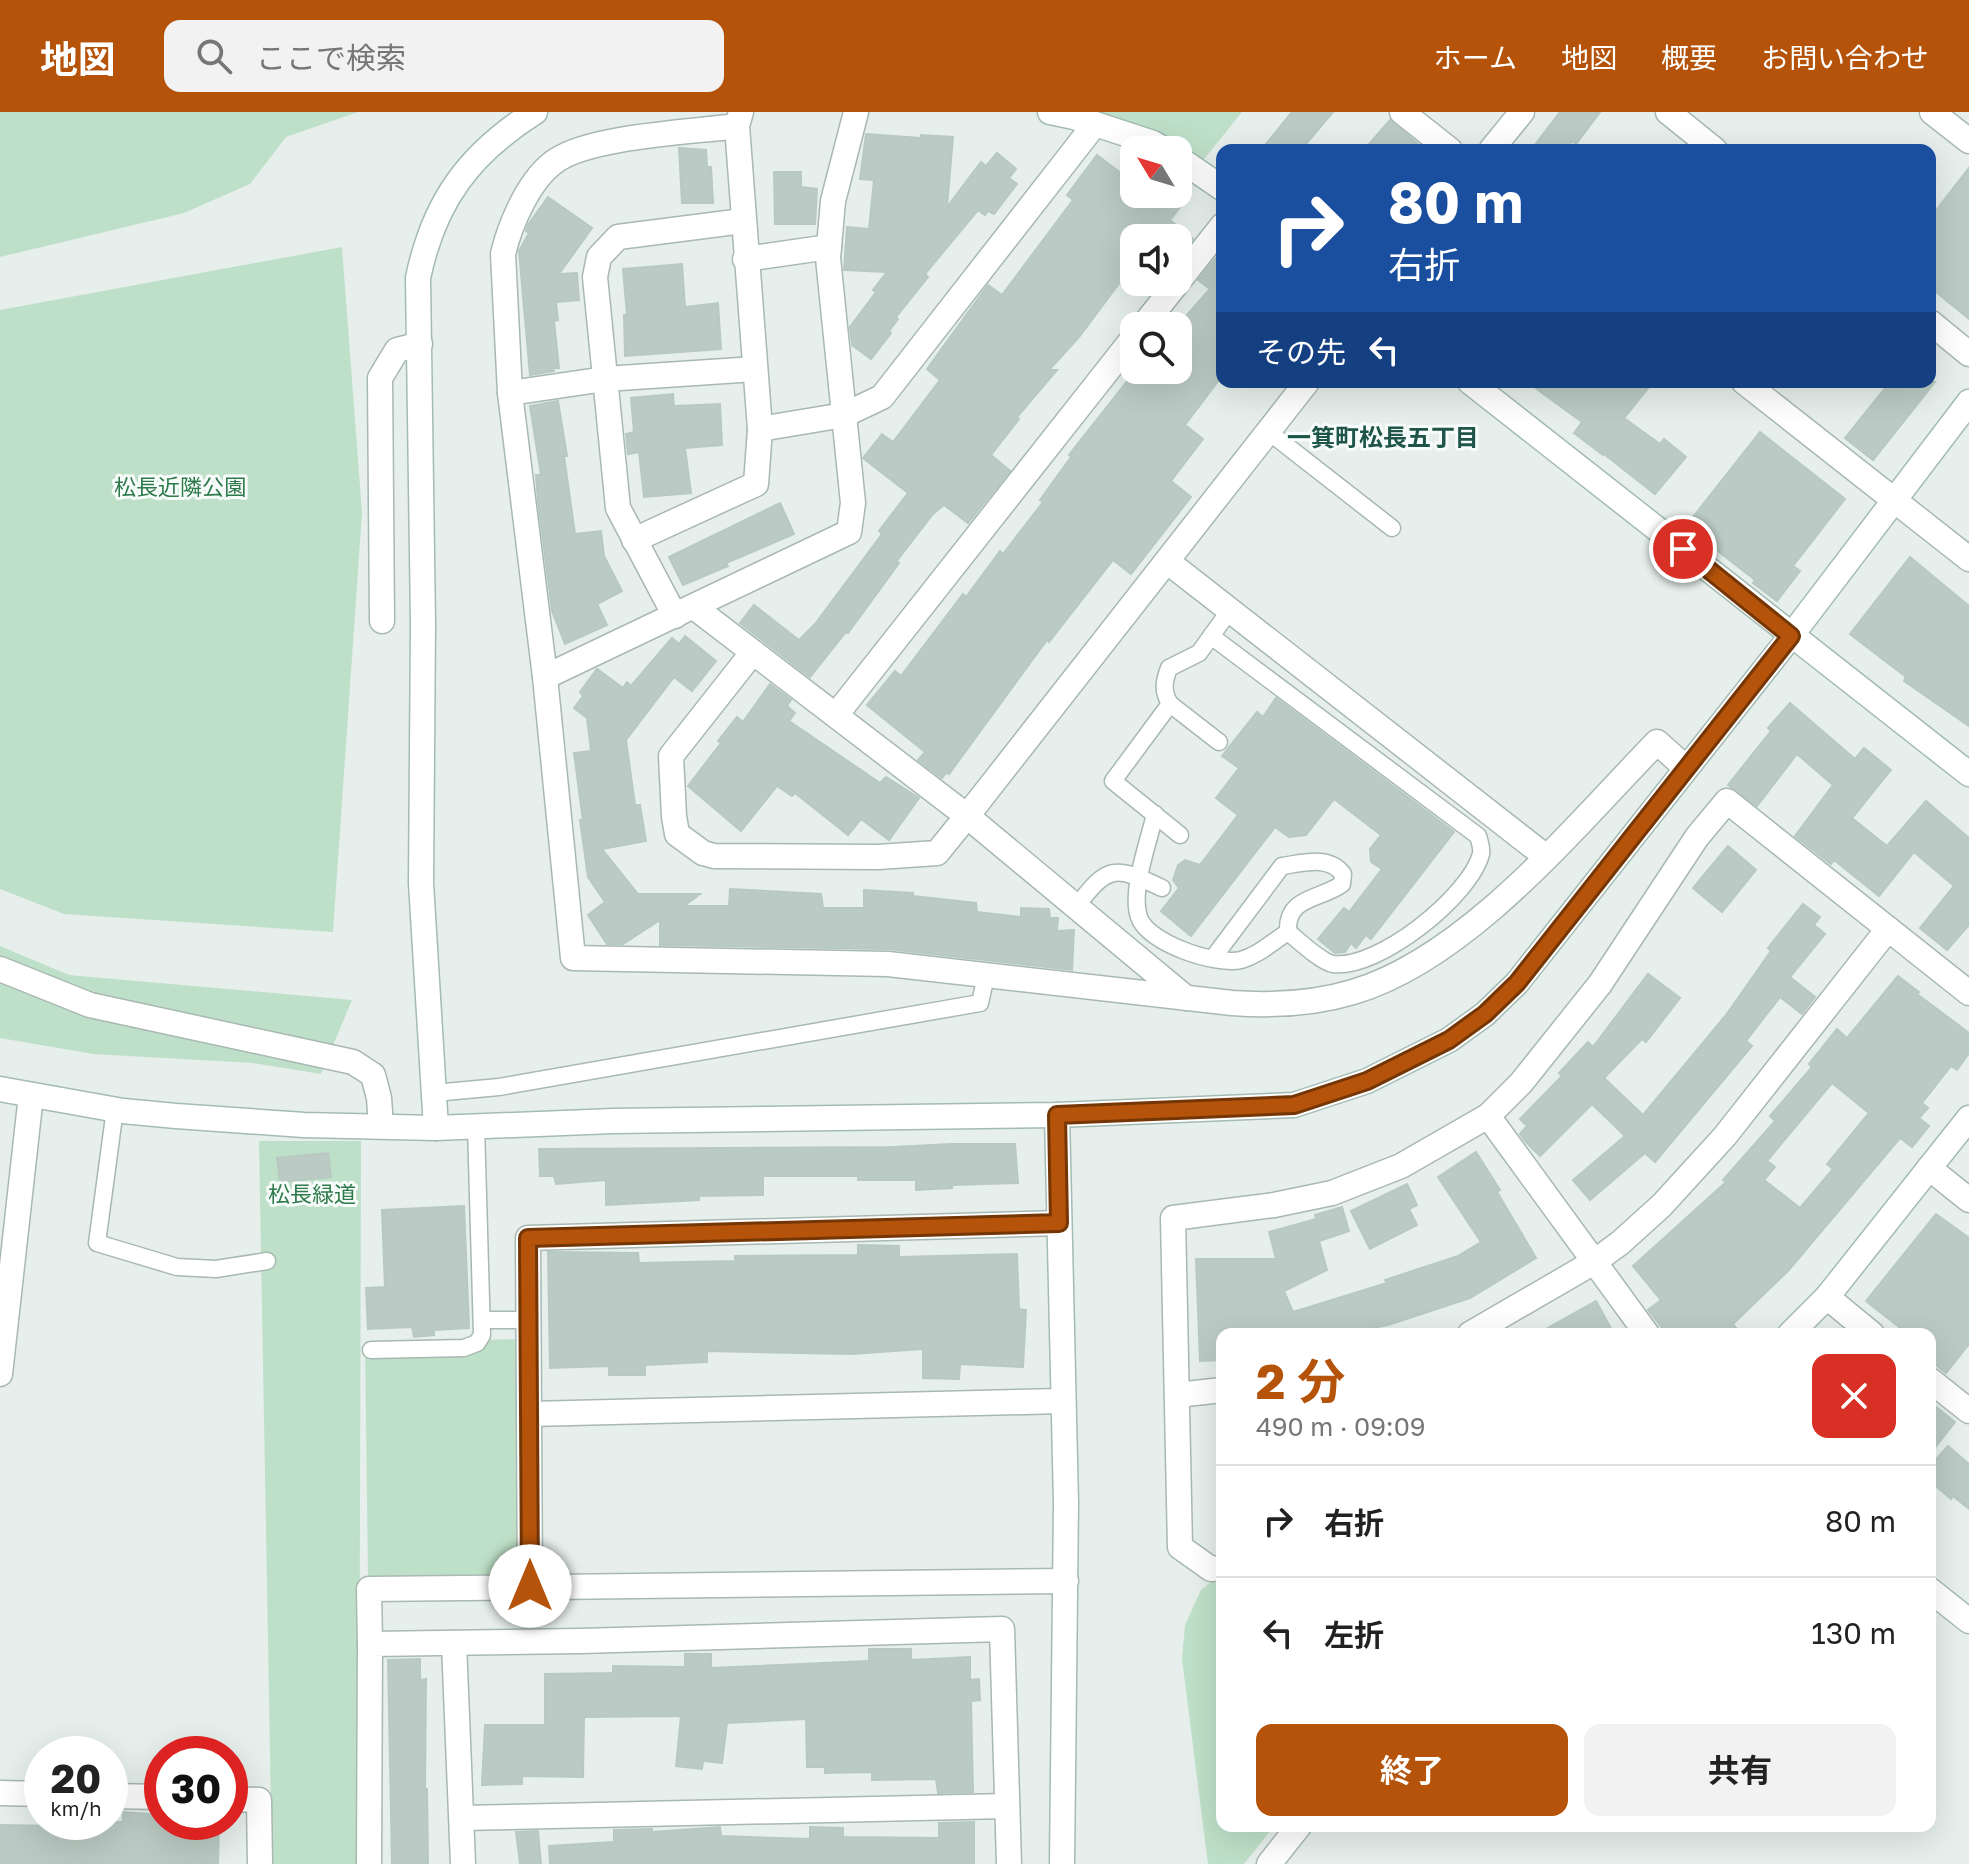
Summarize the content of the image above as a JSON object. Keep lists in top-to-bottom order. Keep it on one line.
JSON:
{"districts":["一箕町松長五丁目"],"parks":["松長近隣公園","松長緑道"],"north":"top left","page":{"header":"地図","search":"ここで検索","nav":["ホーム","地図","概要","お問い合わせ"],"turn":["80 m","右折"],"then":"その先","heading":["2 分","490 m · 09:09"],"list":[{"name":"右折","value":"80 m"},{"name":"左折","value":"130 m"}],"buttons":["終了","共有"],"speed":"20 km/h","limit":"30"}}
